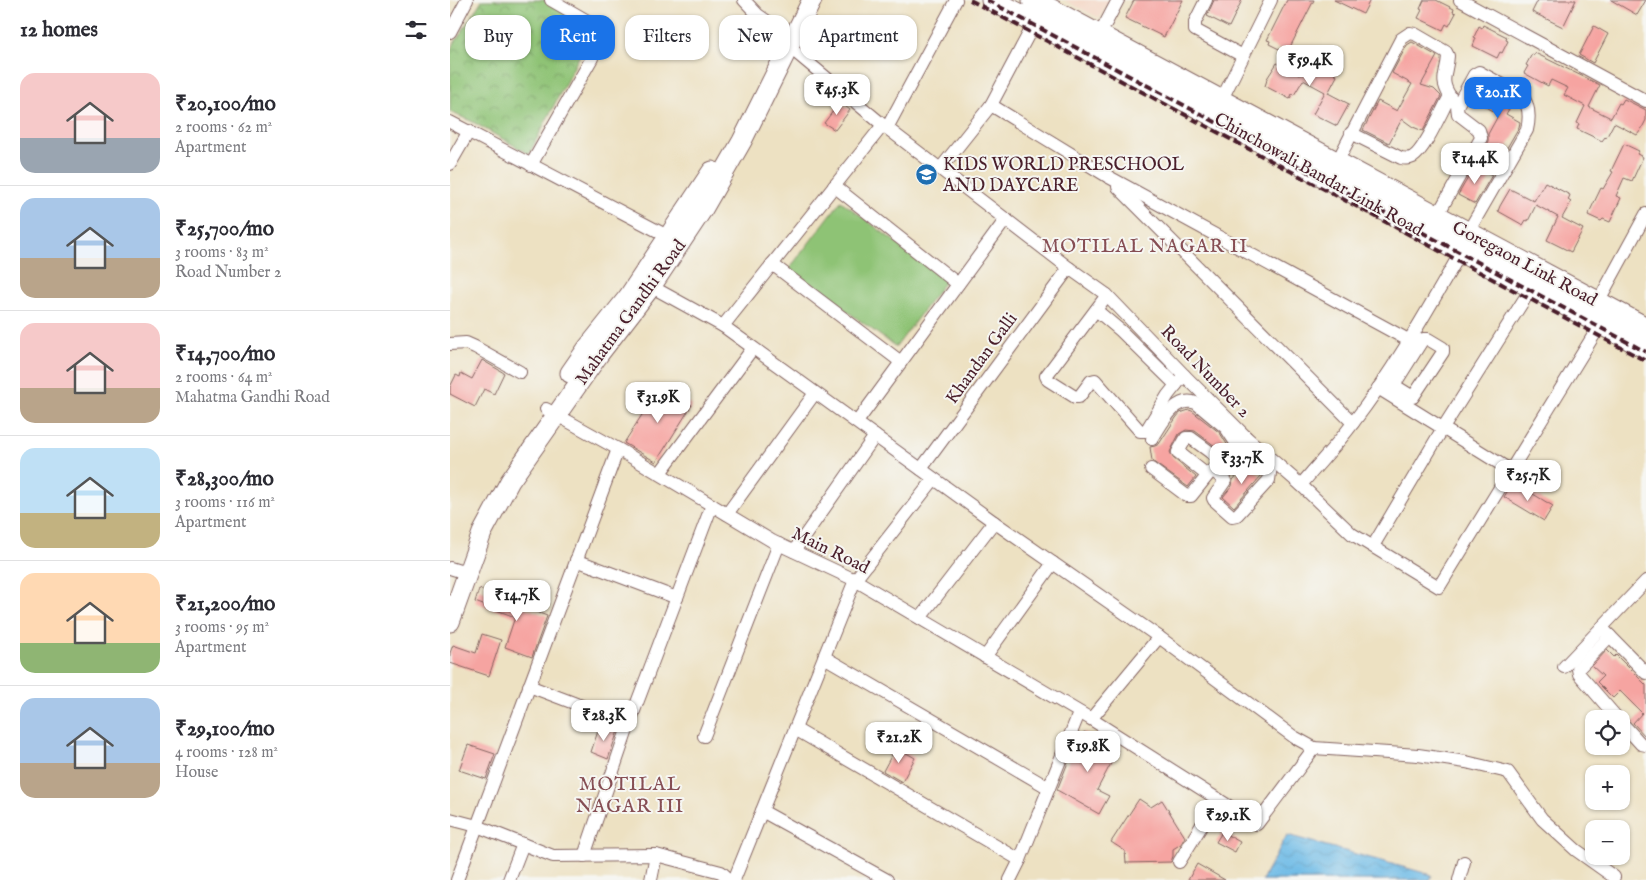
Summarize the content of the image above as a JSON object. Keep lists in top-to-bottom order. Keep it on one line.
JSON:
{"streets":{"main road":["Chinchowali Bandar Link Road","Goregaon Link Road","Mahatma Gandhi Road"],"street":["Khandan Galli","Road Number 2","Main Road"]},"crossings":[["Chinchowali Bandar Link Road","Goregaon Link Road"],["Chinchowali Bandar Link Road","Road Number 2"],["Mahatma Gandhi Road","Main Road"],["Khandan Galli","Road Number 2"]],"districts":["MOTILAL NAGAR II","MOTILAL NAGAR III"],"places":{"school or university":["KIDS WORLD PRESCHOOL AND DAYCARE"]},"page":{"heading":"12 homes","chip":["Buy","Rent","Filters","New","Apartment"],"price":["₹59.4K","₹45.3K","₹20.1K","₹14.4K","₹31.9K","₹33.7K","₹25.7K","₹14.7K","₹28.3K","₹21.2K","₹19.8K","₹29.1K"],"list":[{"name":"₹20,100/mo","note":"2 rooms · 62 m² · Apartment"},{"name":"₹25,700/mo","note":"3 rooms · 83 m² · Road Number 2"},{"name":"₹14,700/mo","note":"2 rooms · 64 m² · Mahatma Gandhi Road"},{"name":"₹28,300/mo","note":"3 rooms · 116 m² · Apartment"},{"name":"₹21,200/mo","note":"3 rooms · 95 m² · Apartment"},{"name":"₹29,100/mo","note":"4 rooms · 128 m² · House"}],"map_buttons":["+","−"]}}
